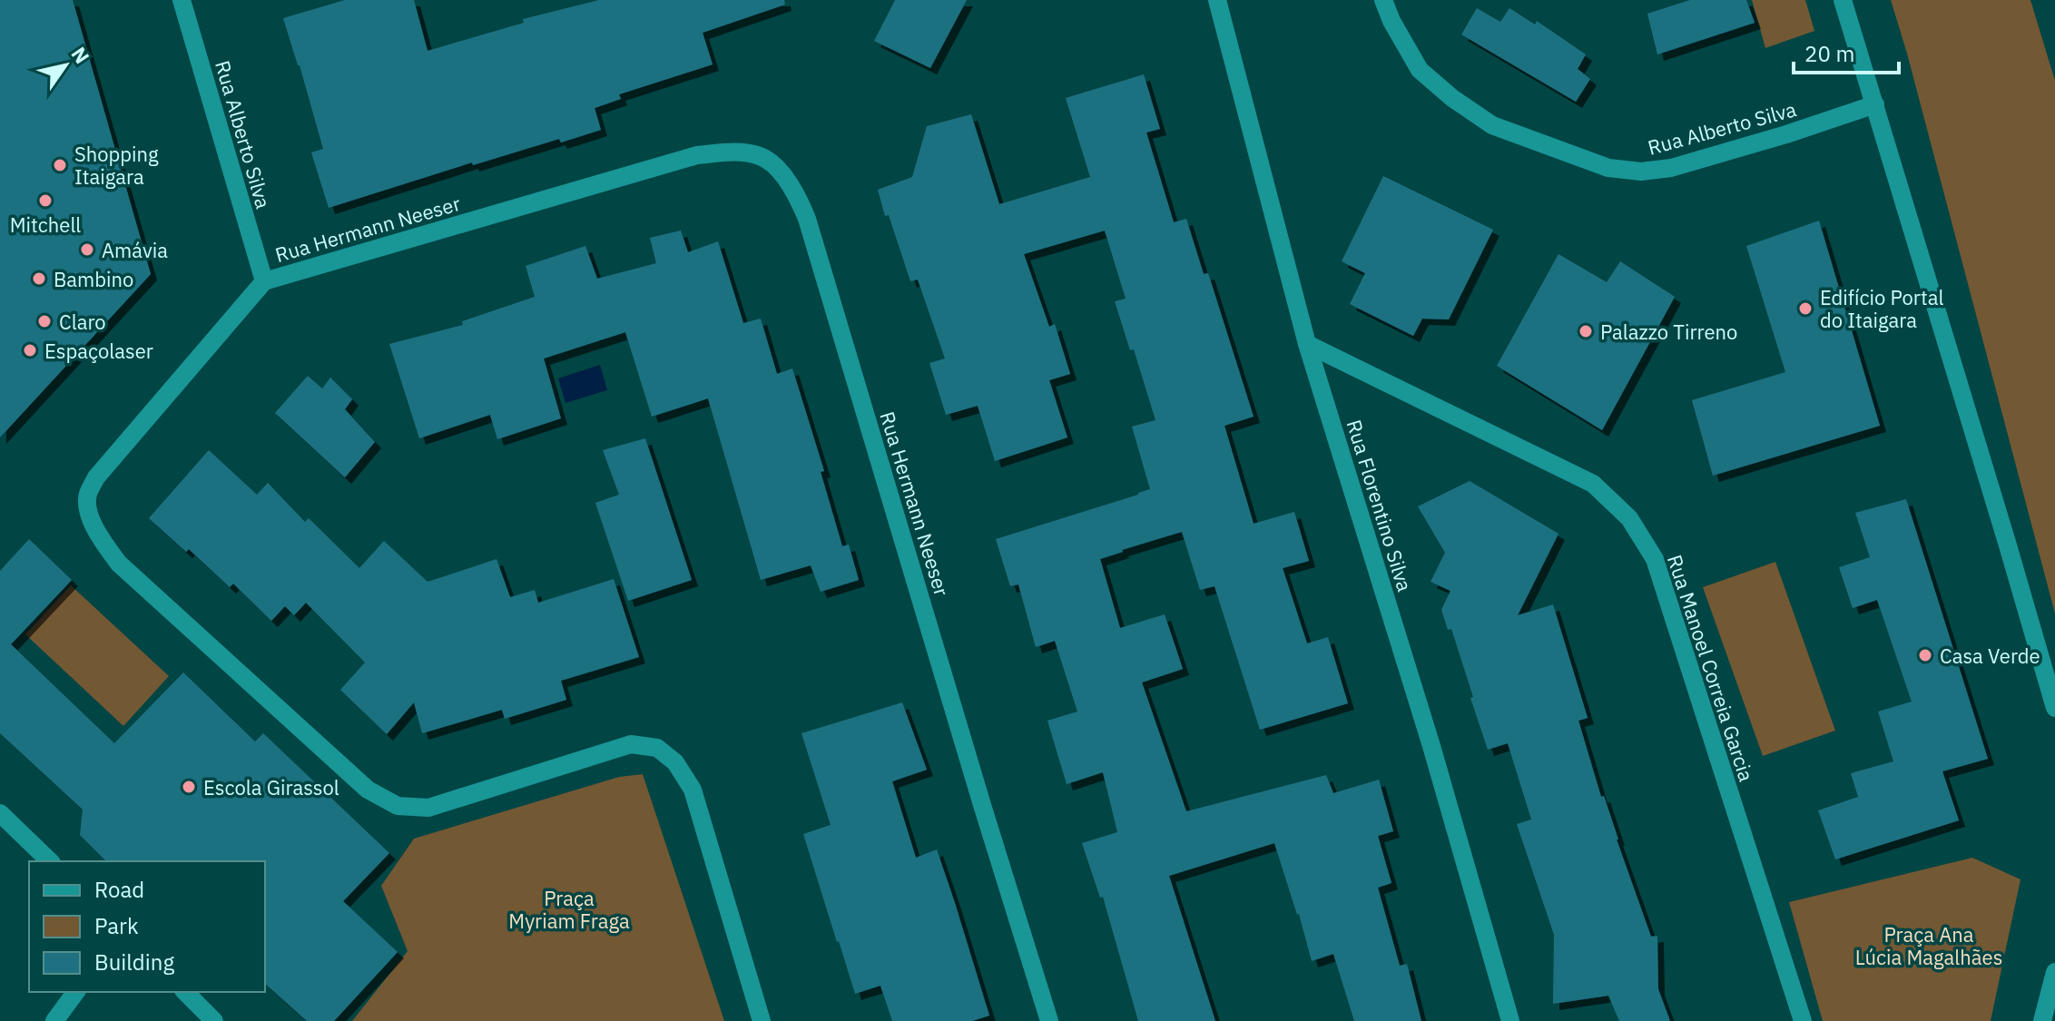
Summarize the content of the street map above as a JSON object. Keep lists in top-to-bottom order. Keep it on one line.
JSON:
{"streets":{"street":["Rua Alberto Silva","Rua Hermann Neeser","Rua Florentino Silva","Rua Manoel Correia Garcia"]},"crossings":[["Rua Alberto Silva","Rua Hermann Neeser"],["Rua Florentino Silva","Rua Manoel Correia Garcia"]],"parks":["Praça Myriam Fraga","Praça Ana Lúcia Magalhães"],"places":["Shopping Itaigara","Mitchell","Amávia","Bambino","Edifício Portal do Itaigara","Claro","Palazzo Tirreno","Espaçolaser","Casa Verde","Escola Girassol"],"legend":["Road","Park","Building"],"scale_bar":"20 m","north":"top right"}
